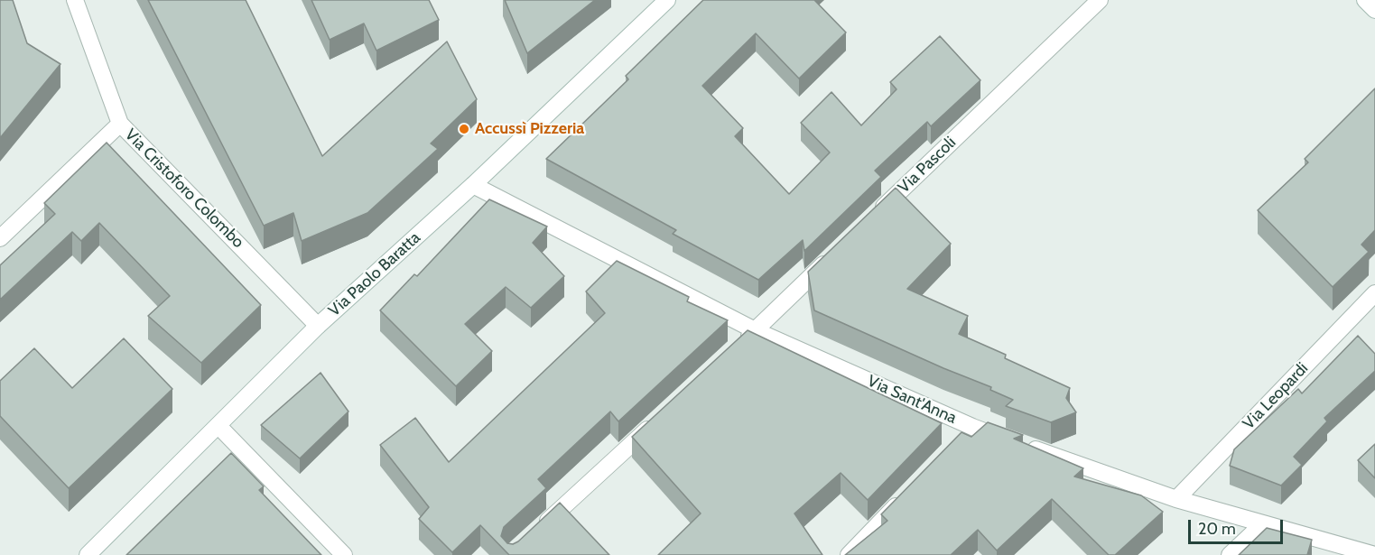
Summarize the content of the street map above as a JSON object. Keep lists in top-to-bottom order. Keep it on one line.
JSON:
{"streets":{"street":["Via Pascoli","Via Cristoforo Colombo","Via Paolo Baratta","Via Leopardi","Via Sant'Anna"]},"crossings":[["Via Cristoforo Colombo","Via Paolo Baratta"],["Via Paolo Baratta","Via Sant'Anna"],["Via Leopardi","Via Sant'Anna"]],"places":["Accussì Pizzeria"],"scale_bar":"20 m"}
